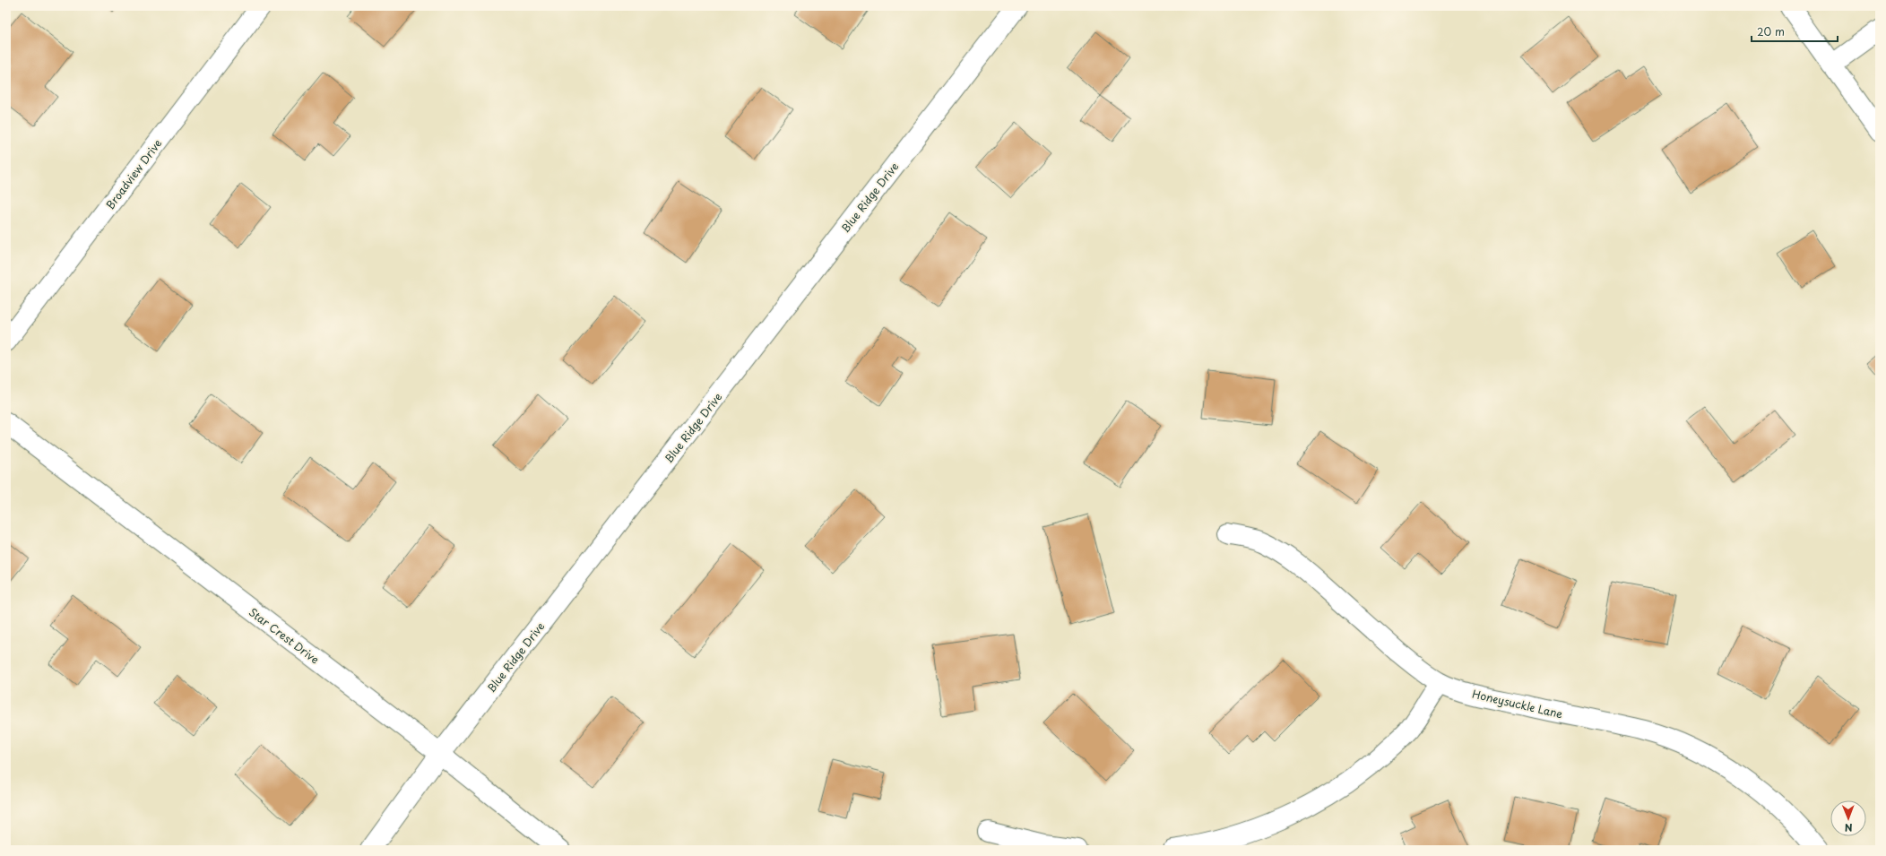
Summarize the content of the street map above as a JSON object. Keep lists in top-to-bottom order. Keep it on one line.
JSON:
{"streets":{"street":["Broadview Drive","Blue Ridge Drive","Star Crest Drive","Honeysuckle Lane"]},"crossings":[["Blue Ridge Drive","Star Crest Drive"]],"scale_bar":"20 m","north":"bottom"}
